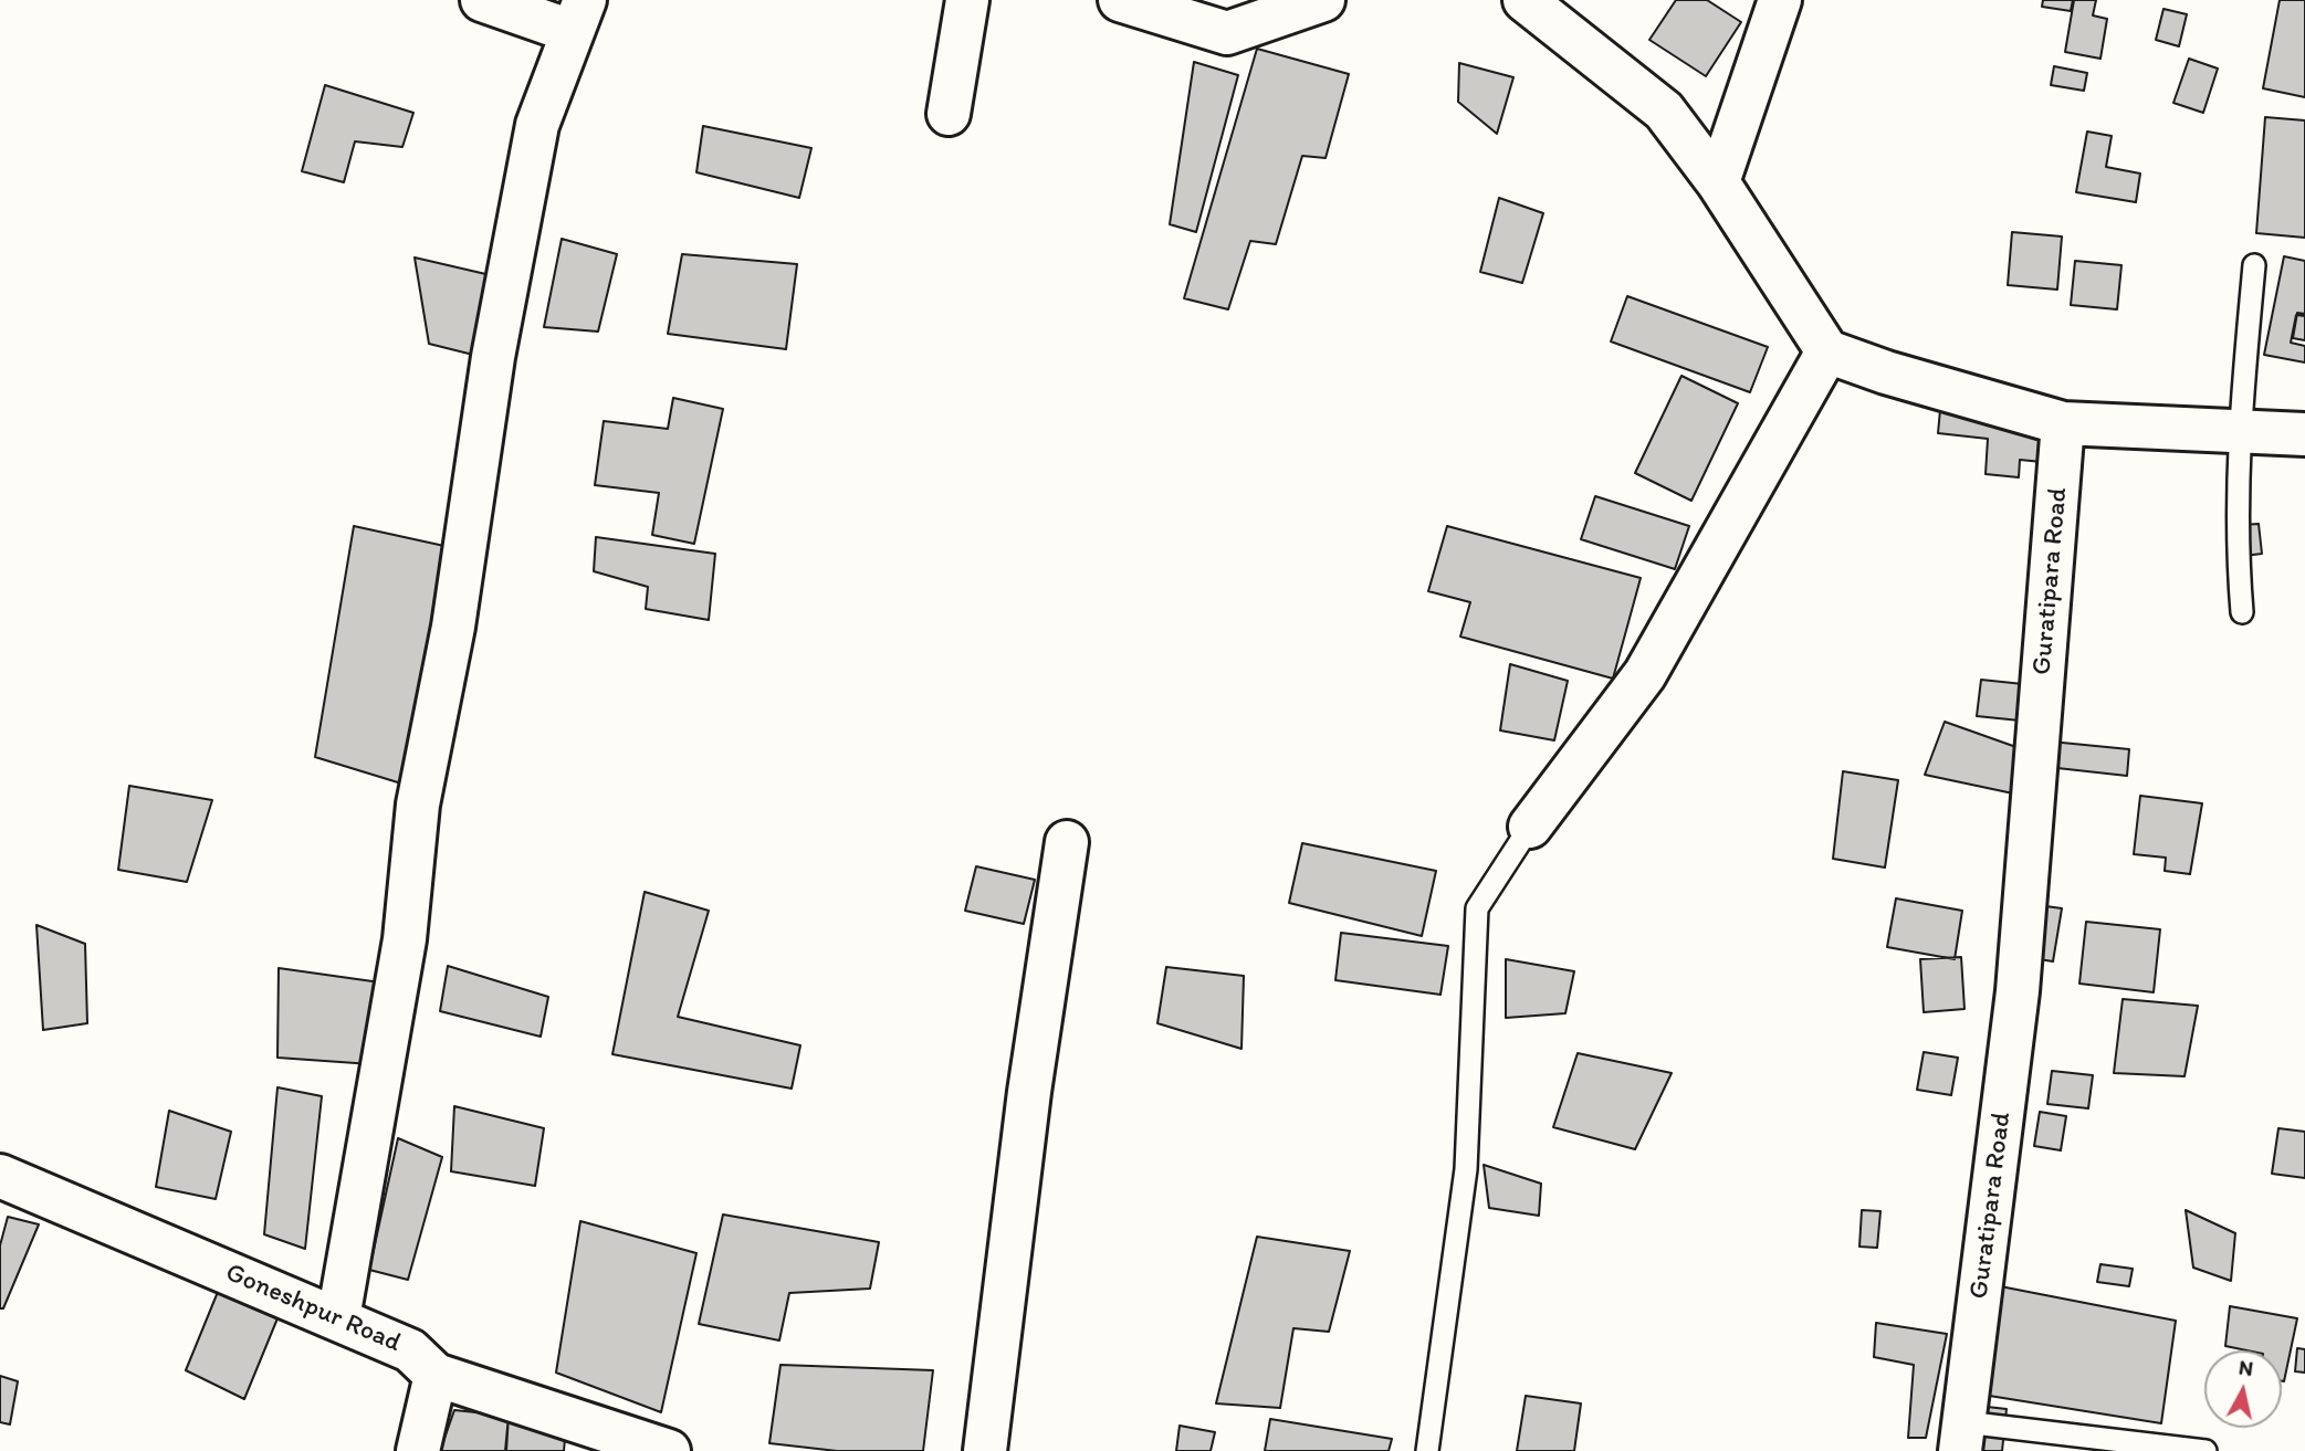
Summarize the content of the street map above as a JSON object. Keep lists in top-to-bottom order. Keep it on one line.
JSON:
{"streets":{"street":["Guratipara Road","Goneshpur Road"]},"north":"top"}
